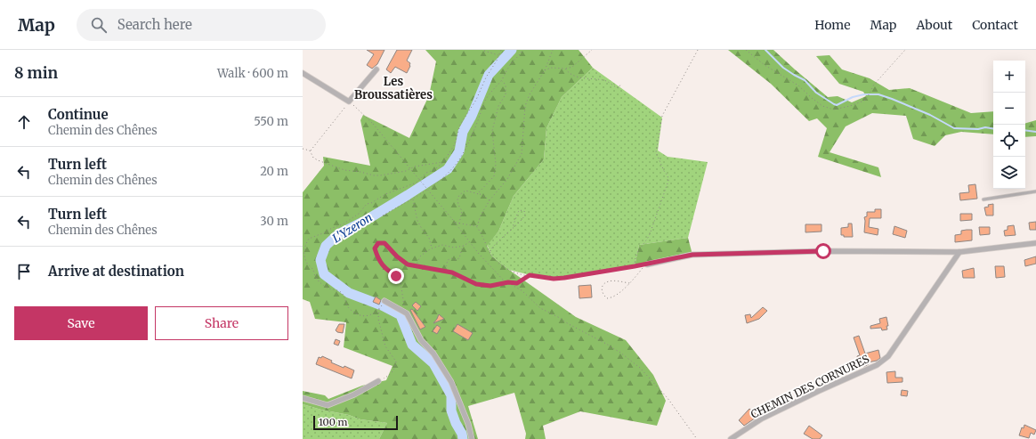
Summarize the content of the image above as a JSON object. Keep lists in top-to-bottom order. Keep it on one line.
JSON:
{"streets":{"street":["CHEMIN DES CORNURES"]},"districts":["Les Broussatières"],"water":["L'Yzeron"],"scale_bar":"100 m","page":{"header":"Map","search":"Search here","nav":["Home","Map","About","Contact"],"heading":["8 min","Walk · 600 m"],"map_buttons":["+","−"],"list":[["Continue","Chemin des Chênes","550 m"],["Turn left","Chemin des Chênes","20 m"],["Turn left","Chemin des Chênes","30 m"],"Arrive at destination"],"buttons":["Save","Share"],"scale":"100 m"}}
